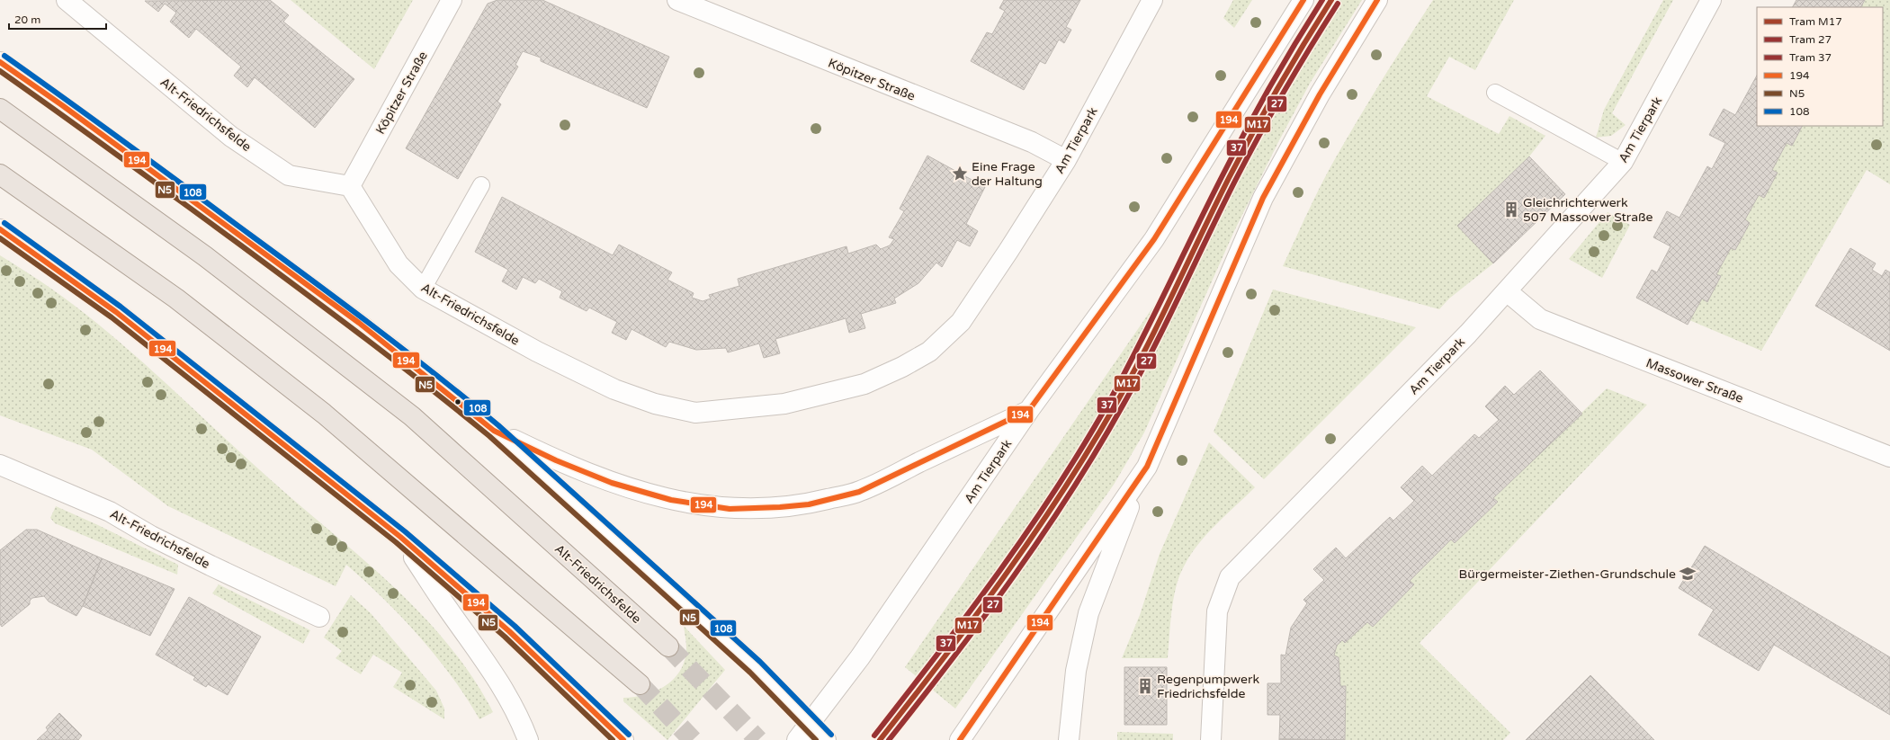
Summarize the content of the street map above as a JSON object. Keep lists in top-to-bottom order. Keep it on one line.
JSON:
{"streets":{"main road":["Köpitzer Straße","Alt-Friedrichsfelde","Am Tierpark","Massower Straße"]},"crossings":[["Köpitzer Straße","Alt-Friedrichsfelde"],["Köpitzer Straße","Am Tierpark"],["Alt-Friedrichsfelde","Am Tierpark"],["Am Tierpark","Massower Straße"]],"places":{"place":["Eine Frage der Haltung"],"building":["Gleichrichterwerk 507 Massower Straße","Regenpumpwerk Friedrichsfelde"],"school or university":["Bürgermeister-Ziethen-Grundschule"]},"lines":["tram line M17","tram line 37","transit line 194","tram line 27","transit line 108","transit line N5"],"legend":["Tram M17","Tram 27","Tram 37","194","N5","108"],"scale_bar":"20 m"}
